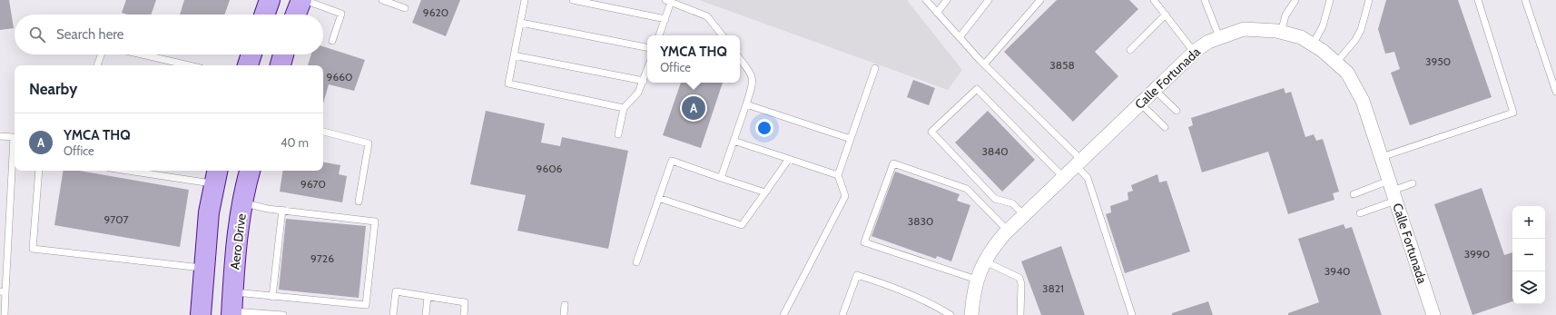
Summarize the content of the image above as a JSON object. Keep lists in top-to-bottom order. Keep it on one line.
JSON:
{"streets":{"main road":["Aero Drive"],"street":["Calle Fortunada"]},"house_numbers":["9620","3950","3858","9660","3840","9606","9670","9707","3830","3990","9726","3940","3821"],"page":{"search":"Search here","popup":["YMCA THQ","Office"],"heading":"Nearby","pins":"A","list":[{"mark":"A","name":"YMCA THQ","note":"Office","value":"40 m"}],"map_buttons":["+","−"]}}
